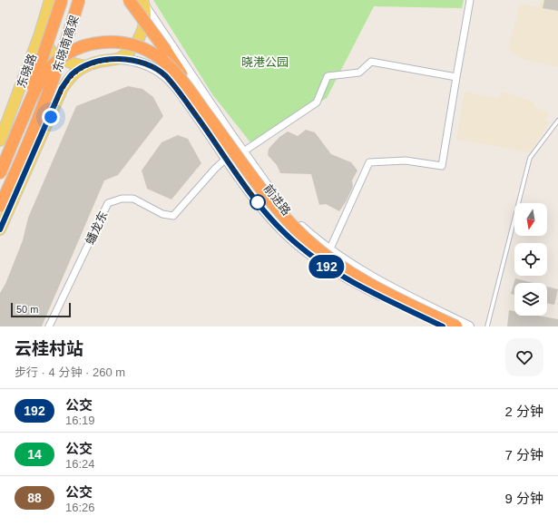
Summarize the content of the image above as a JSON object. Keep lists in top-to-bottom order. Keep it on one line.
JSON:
{"streets":{"highway":["东晓南高架"],"main road":["东晓路","前进路"],"street":["蟠龙东"]},"crossings":[["前进路","蟠龙东"]],"parks":["晓港公园"],"lines":["bus line 192"],"scale_bar":"50 m","north":"bottom","page":{"on_map":"192","scale":"50 m","heading":["云桂村站","步行 · 4 分钟 · 260 m"],"list":[{"mark":"192","name":"公交","note":"16:19","value":"2 分钟"},{"mark":"14","name":"公交","note":"16:24","value":"7 分钟"},{"mark":"88","name":"公交","note":"16:26","value":"9 分钟"}]}}
